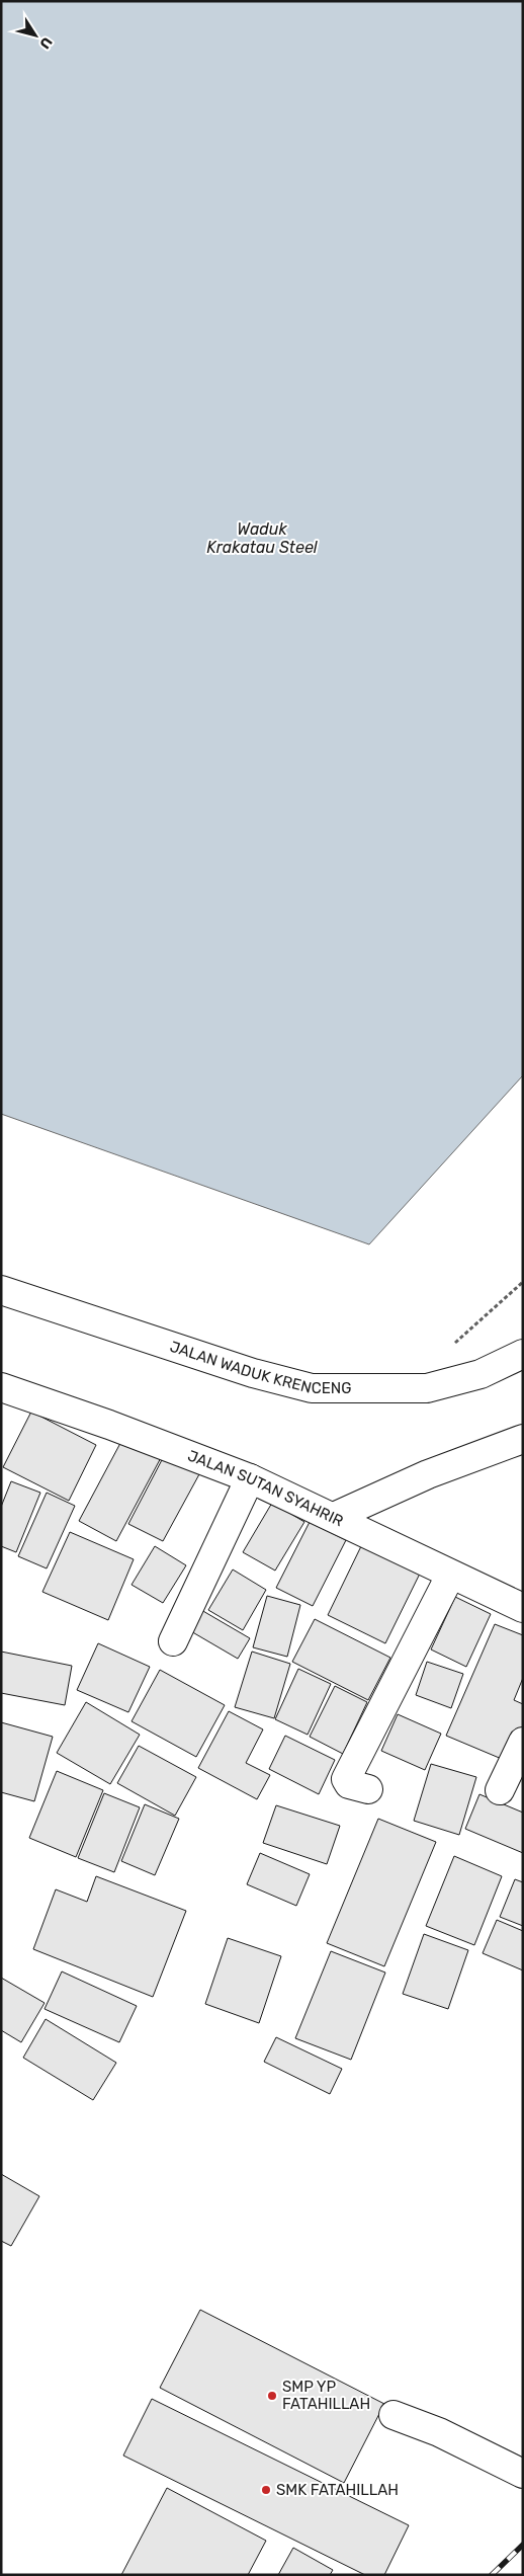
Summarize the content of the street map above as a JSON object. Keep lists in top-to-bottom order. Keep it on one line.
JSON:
{"streets":{"street":["JALAN WADUK KRENCENG","JALAN SUTAN SYAHRIR"]},"water":["Waduk Krakatau Steel"],"places":["SMP YP FATAHILLAH","SMK FATAHILLAH"],"north":"bottom right"}
